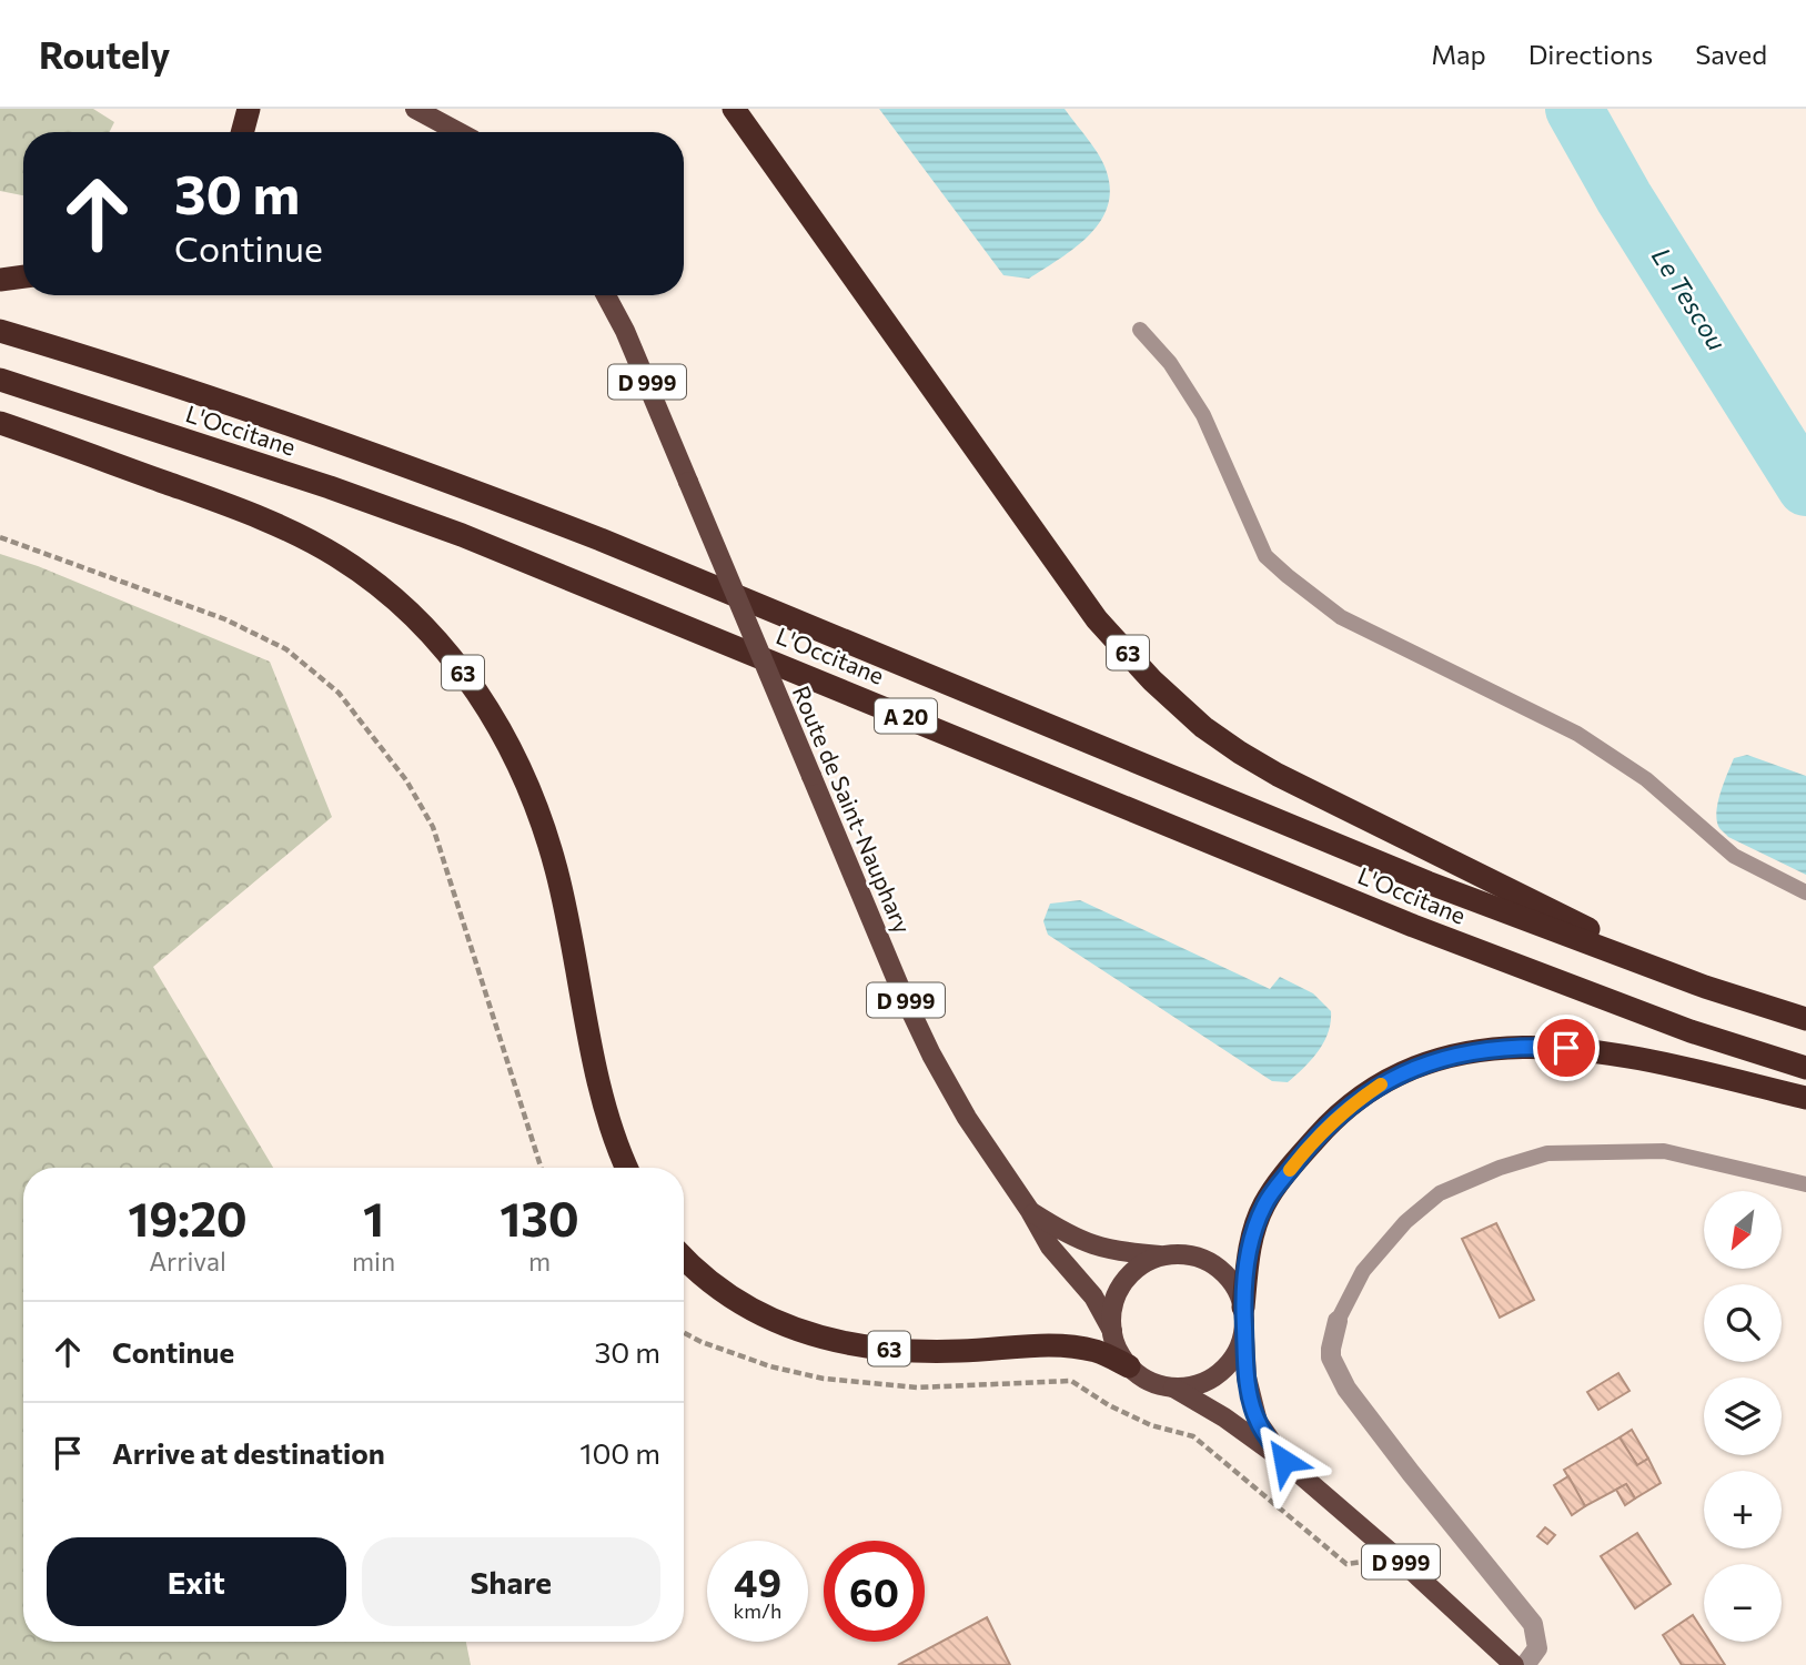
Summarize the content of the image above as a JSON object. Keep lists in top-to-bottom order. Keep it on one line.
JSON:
{"streets":{"highway":["L'Occitane","63","A 20"],"main road":["D 999","Route de Saint-Nauphary"]},"crossings":[["D 999","63"],["D 999","Route de Saint-Nauphary"],["L'Occitane","63"],["63","Route de Saint-Nauphary"]],"water":["Le Tescou"],"north":"bottom left","page":{"header":"Routely","nav":["Map","Directions","Saved"],"turn":["30 m","Continue"],"eta":["19:20","Arrival","1","min","130","m"],"map_buttons":["+","−"],"list":[{"name":"Continue","value":"30 m"},{"name":"Arrive at destination","value":"100 m"}],"buttons":["Exit","Share"],"speed":"49 km/h","limit":"60"}}
